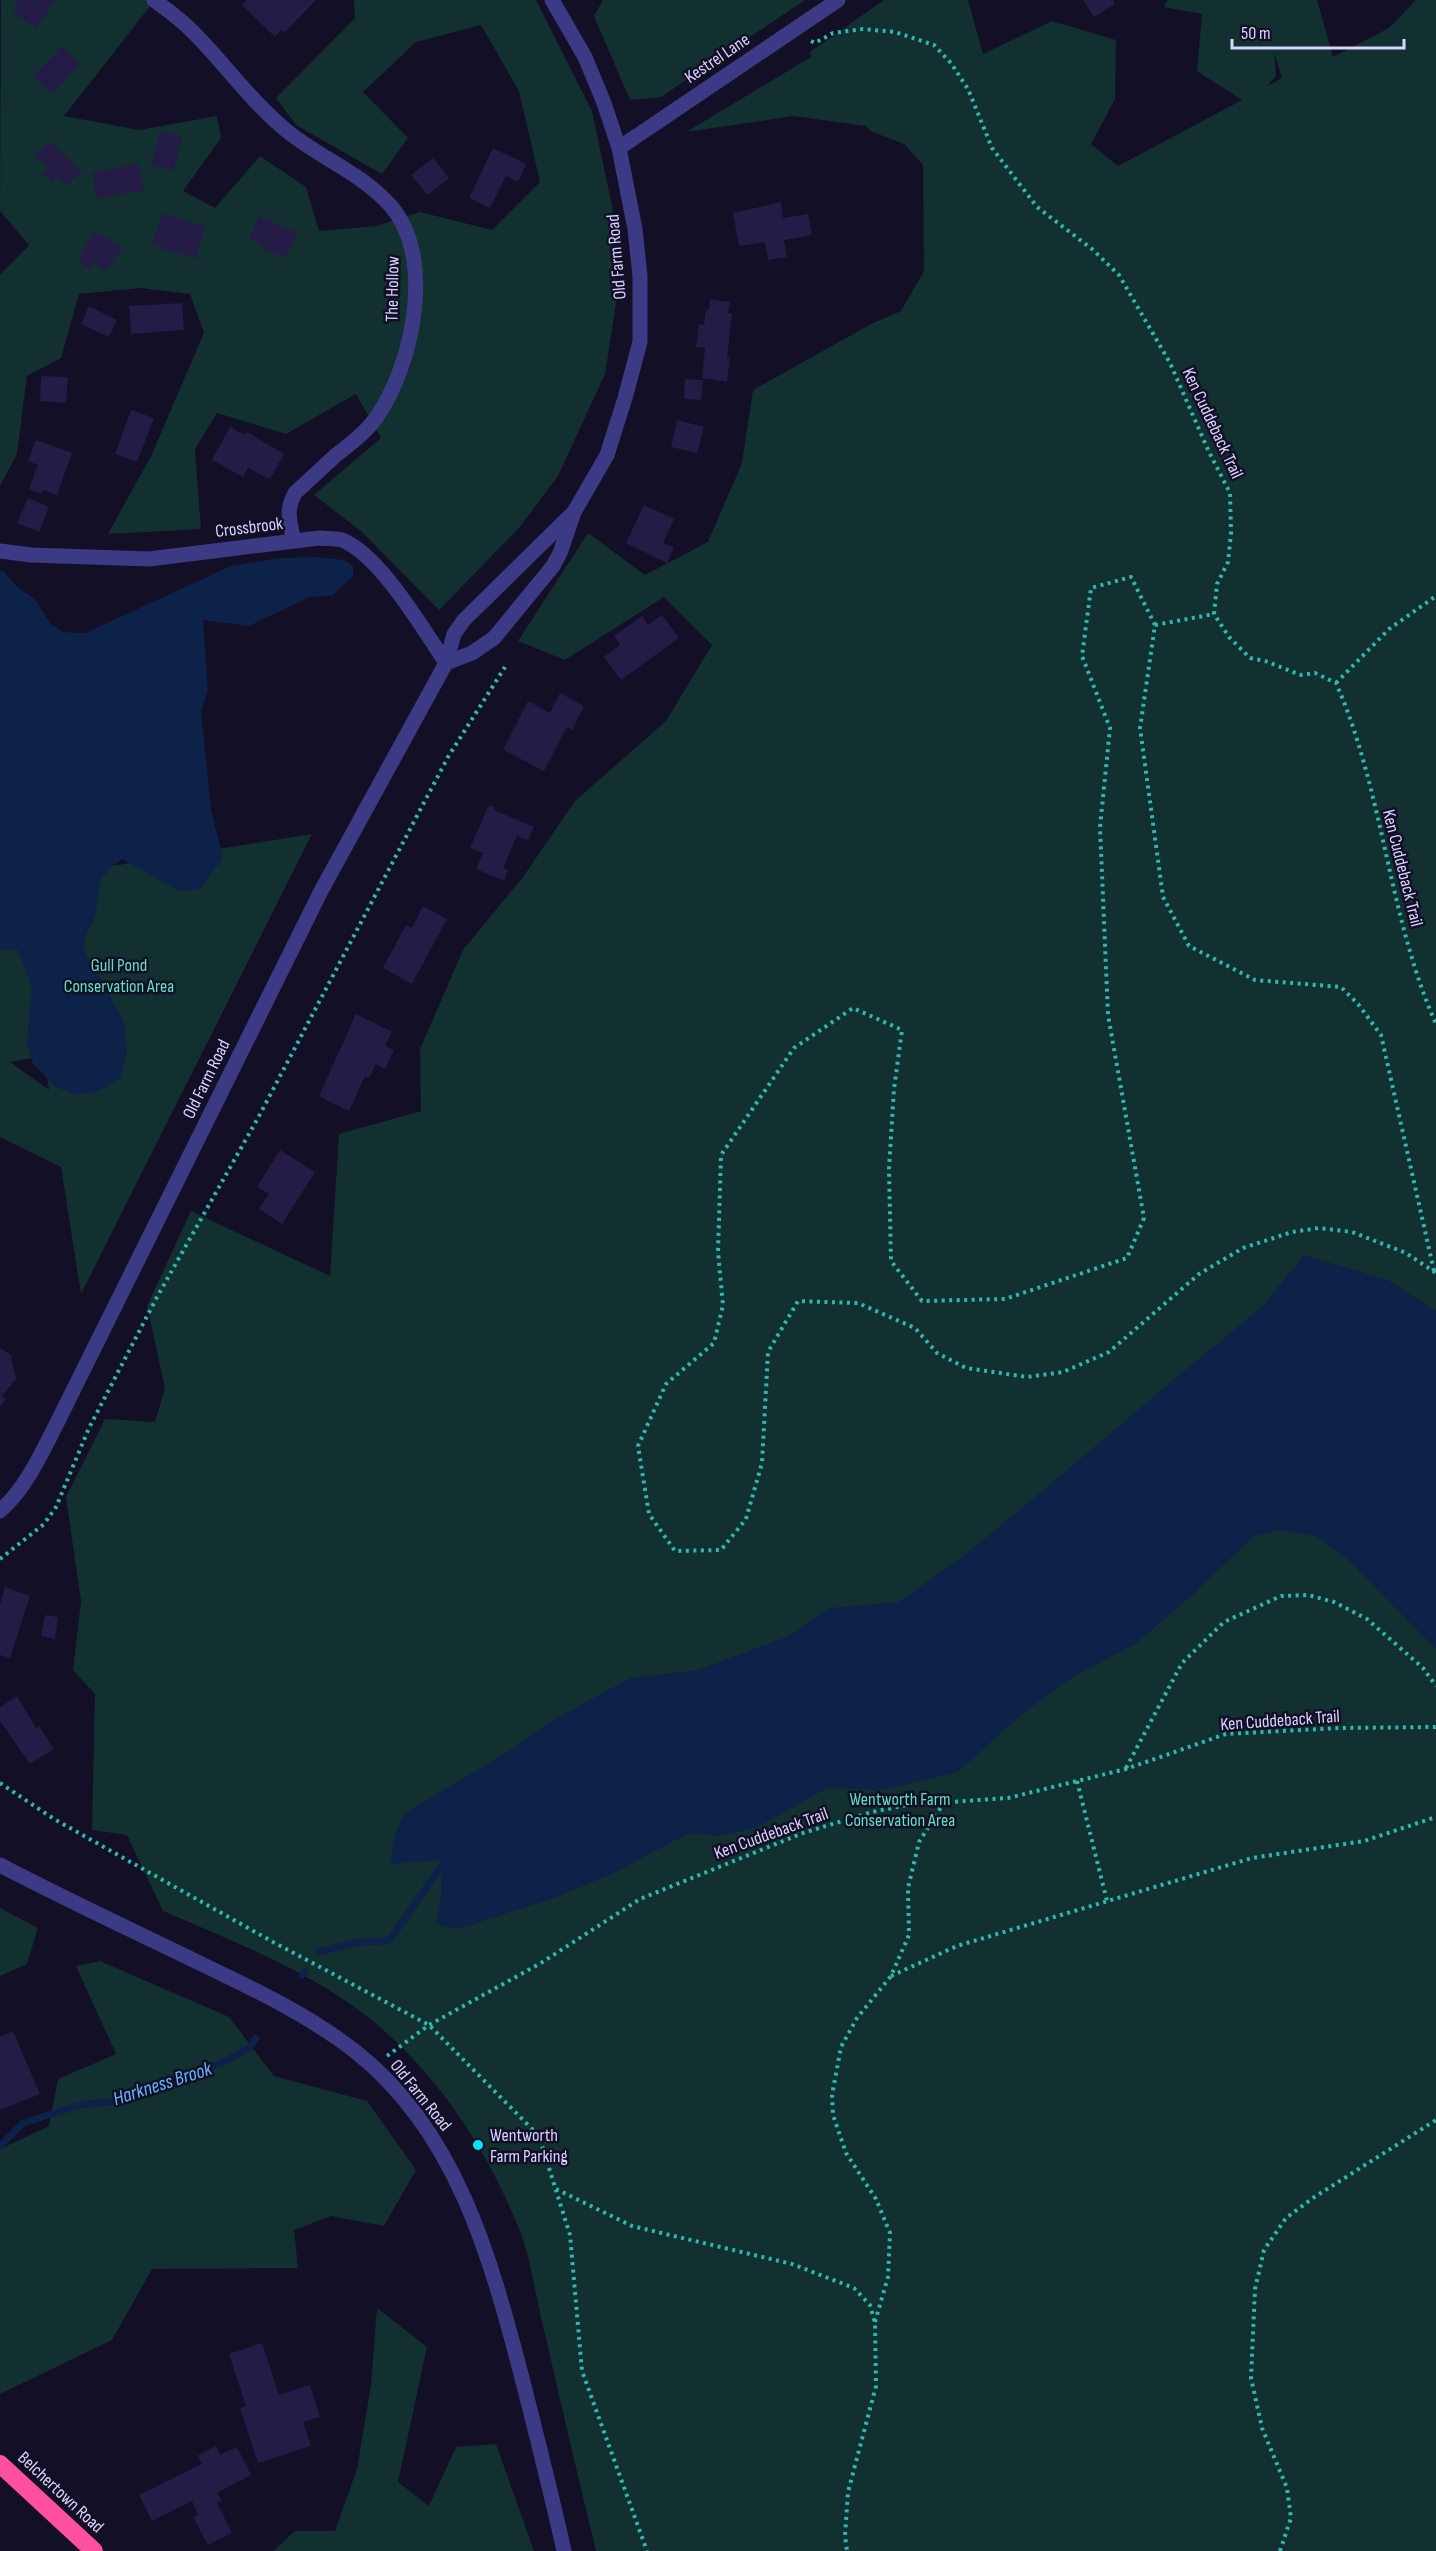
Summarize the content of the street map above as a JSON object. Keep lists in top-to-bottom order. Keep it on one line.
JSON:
{"streets":{"highway":["Belchertown Road"],"street":["Kestrel Lane","Old Farm Road","The Hollow","Crossbrook"],"path":["Ken Cuddeback Trail"]},"crossings":[["Kestrel Lane","Old Farm Road"],["Kestrel Lane","Ken Cuddeback Trail"],["Old Farm Road","Ken Cuddeback Trail"],["Old Farm Road","Crossbrook"],["The Hollow","Crossbrook"]],"water":["Harkness Brook"],"parks":["Gull Pond Conservation Area","Wentworth Farm Conservation Area"],"places":["Wentworth Farm Parking"],"scale_bar":"50 m"}
